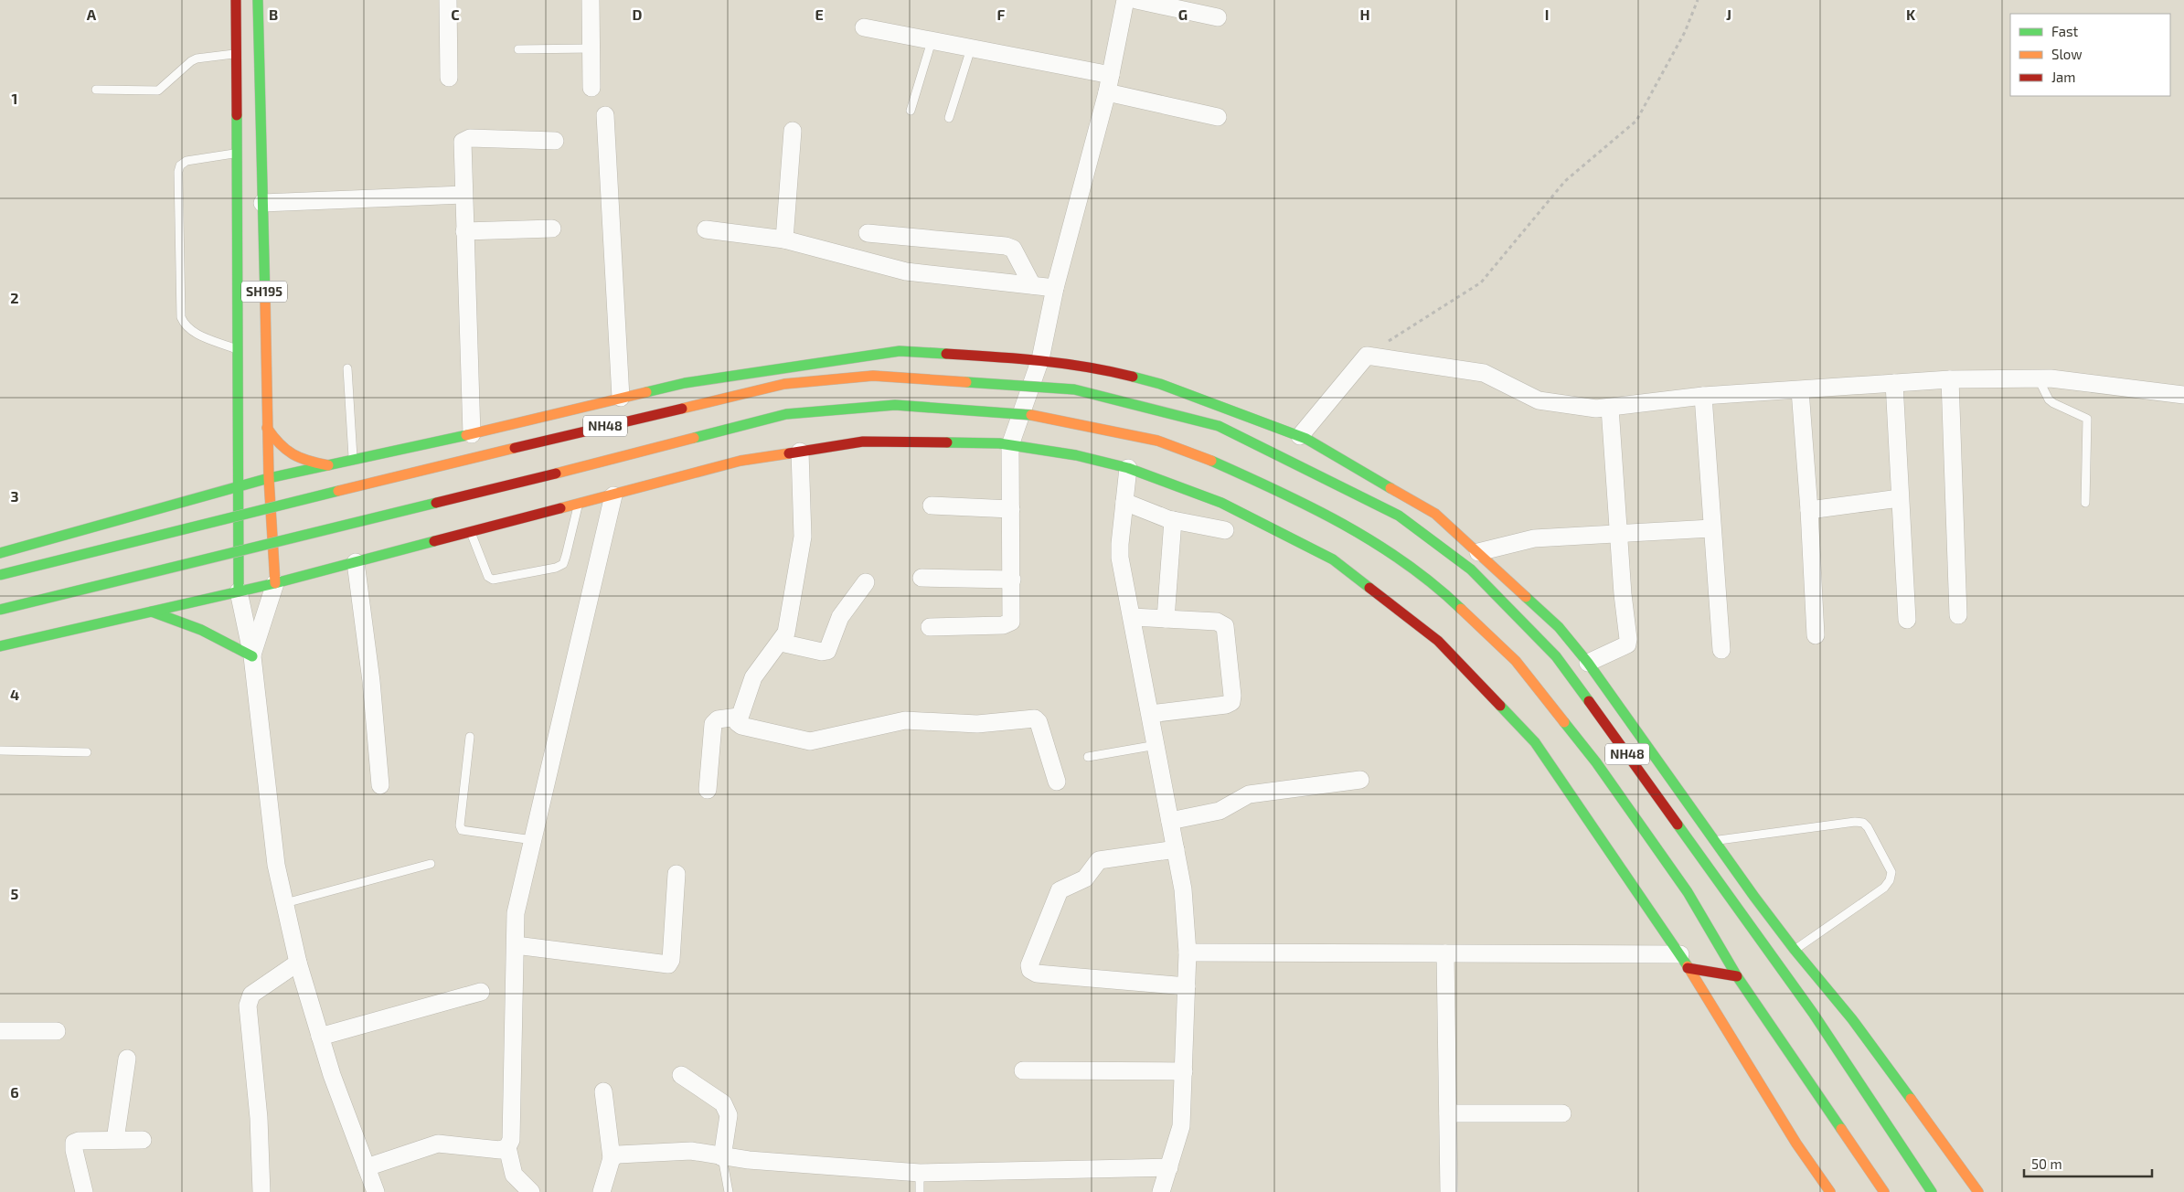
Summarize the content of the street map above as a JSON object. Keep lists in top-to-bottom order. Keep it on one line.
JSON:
{"streets":{"main road":["SH195","NH48"]},"legend":["Fast","Slow","Jam"],"scale_bar":"50 m","grid":{"columns":["A","B","C","D","E","F","G","H","I","J","K"],"rows":["1","2","3","4","5","6"]}}
